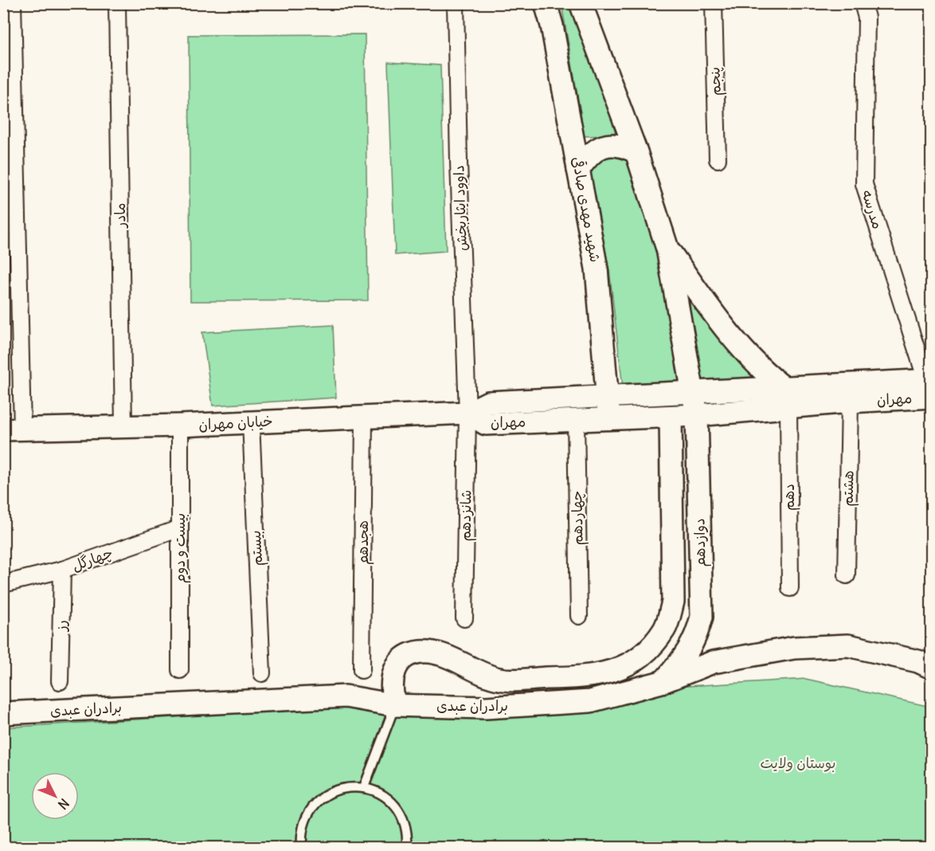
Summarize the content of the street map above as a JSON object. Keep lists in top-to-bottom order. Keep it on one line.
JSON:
{"streets":{"main road":["شهید مهدی صادقی","مهران","خیابان مهران","دوازدهم","برادران عبدی"],"street":["پنجم","داوود ایثاربخش","مدرسه","مادر","هشتم","دهم","شانزدهم","چهاردهم","هجدهم","بیست و دوم","بیستم","چهارگل","رز"]},"crossings":[["داوود ایثاربخش","مهران"],["داوود ایثاربخش","خیابان مهران"],["داوود ایثاربخش","شانزدهم"],["شهید مهدی صادقی","مهران"],["مدرسه","مهران"],["مادر","خیابان مهران"],["مهران","خیابان مهران"],["مهران","هشتم"],["مهران","دهم"],["مهران","شانزدهم"],["مهران","چهاردهم"],["مهران","دوازدهم"],["خیابان مهران","شانزدهم"],["خیابان مهران","هجدهم"],["خیابان مهران","بیست و دوم"],["خیابان مهران","بیستم"],["دوازدهم","برادران عبدی"],["بیست و دوم","چهارگل"],["چهارگل","رز"]],"parks":["بوستان ولایت"],"north":"bottom right"}
